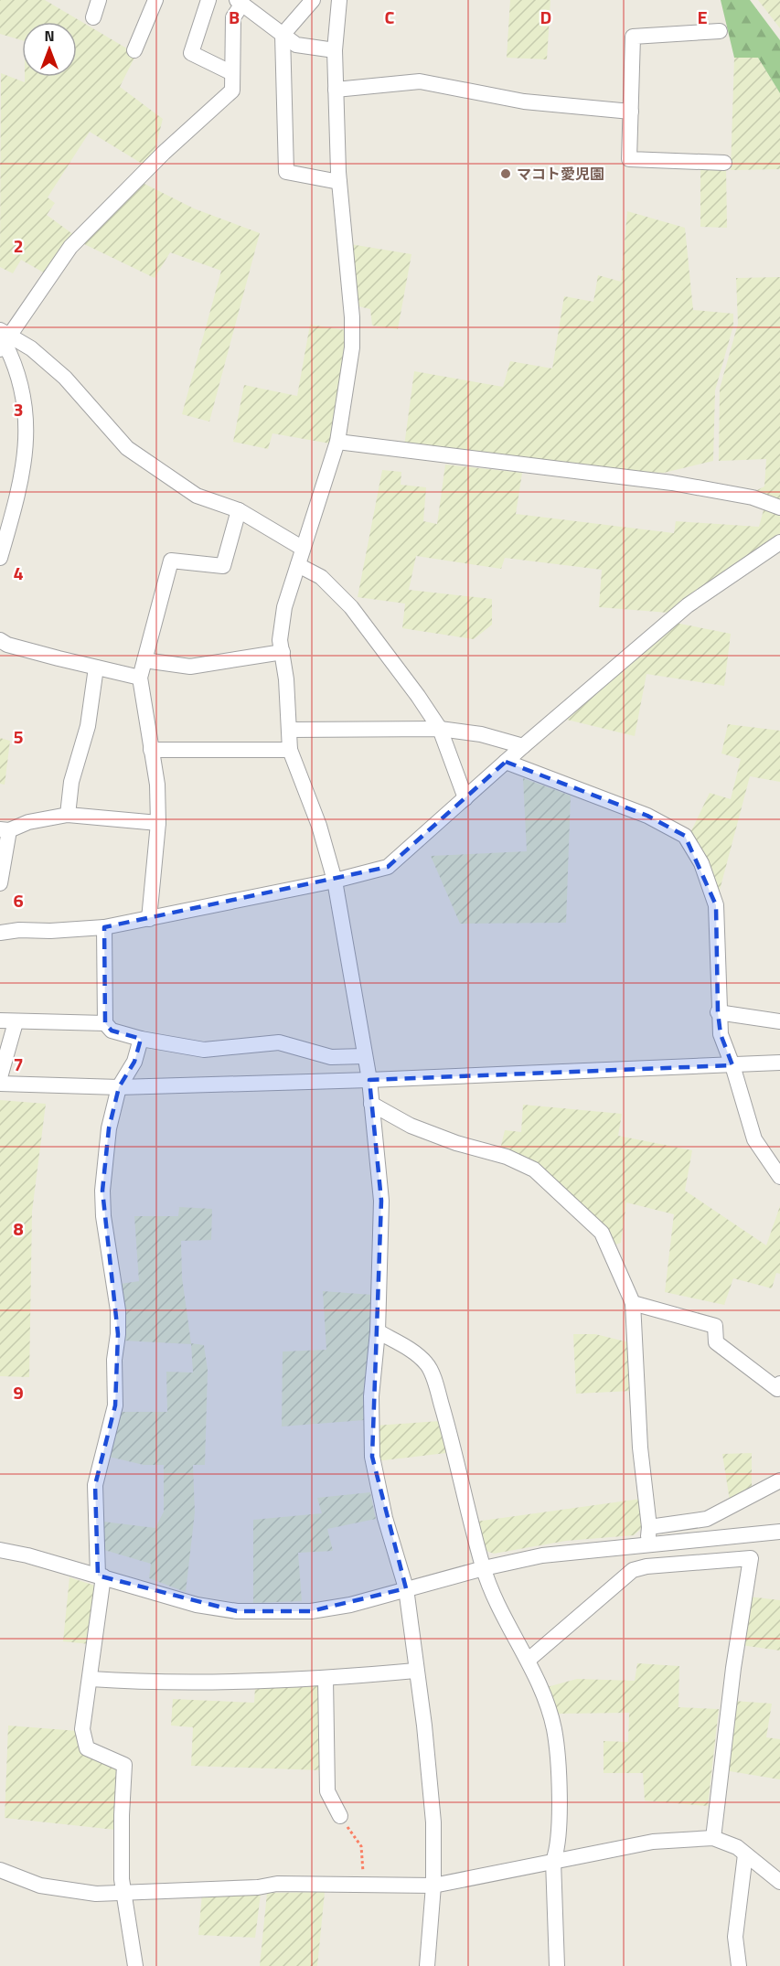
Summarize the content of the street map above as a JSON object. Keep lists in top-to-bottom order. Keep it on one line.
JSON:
{"places":["マコト愛児園"],"north":"top","grid":{"columns":["B","C","D","E"],"rows":["2","3","4","5","6","7","8","9"]}}
